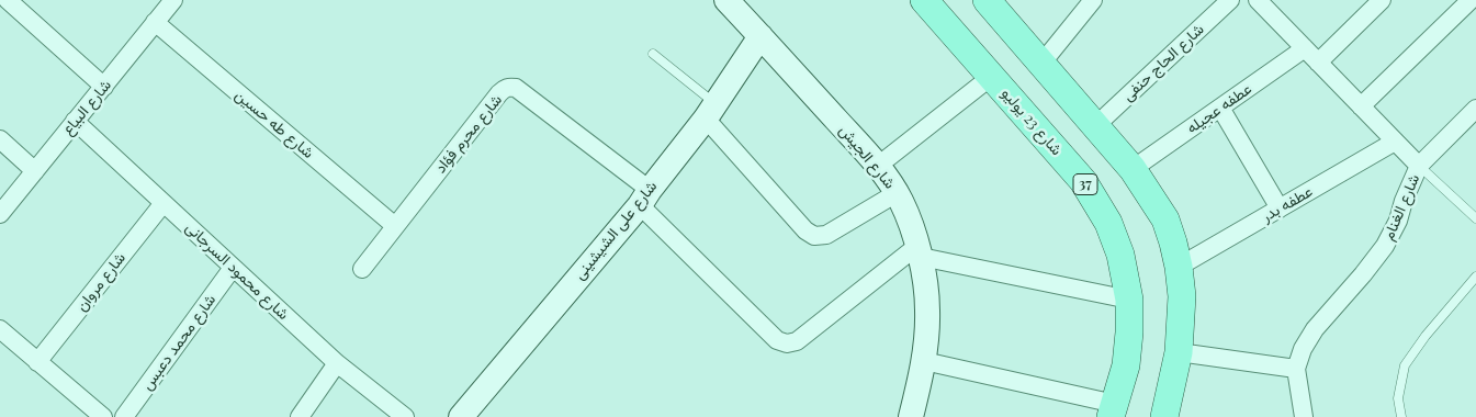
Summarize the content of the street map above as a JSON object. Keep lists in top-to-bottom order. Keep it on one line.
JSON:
{"streets":{"main road":["شارع 23 يوليو","37"],"street":["شارع الحاج حنفى","شارع البياع","عطفه عجيله","شارع طه حسين","شارع محرم فؤاد","شارع الجيش","عطفه بدر","شارع الغنام","شارع على الشيشينى","شارع محمود السرجانى","شارع مروان","شارع محمد دعبس"]},"crossings":[["شارع البياع","شارع طه حسين"],["شارع البياع","شارع محمود السرجانى"],["عطفه عجيله","شارع الغنام"],["شارع طه حسين","شارع محرم فؤاد"],["شارع محرم فؤاد","شارع على الشيشينى"],["شارع الجيش","شارع على الشيشينى"],["عطفه بدر","شارع الغنام"],["شارع محمود السرجانى","شارع مروان"],["شارع محمود السرجانى","شارع محمد دعبس"]]}
